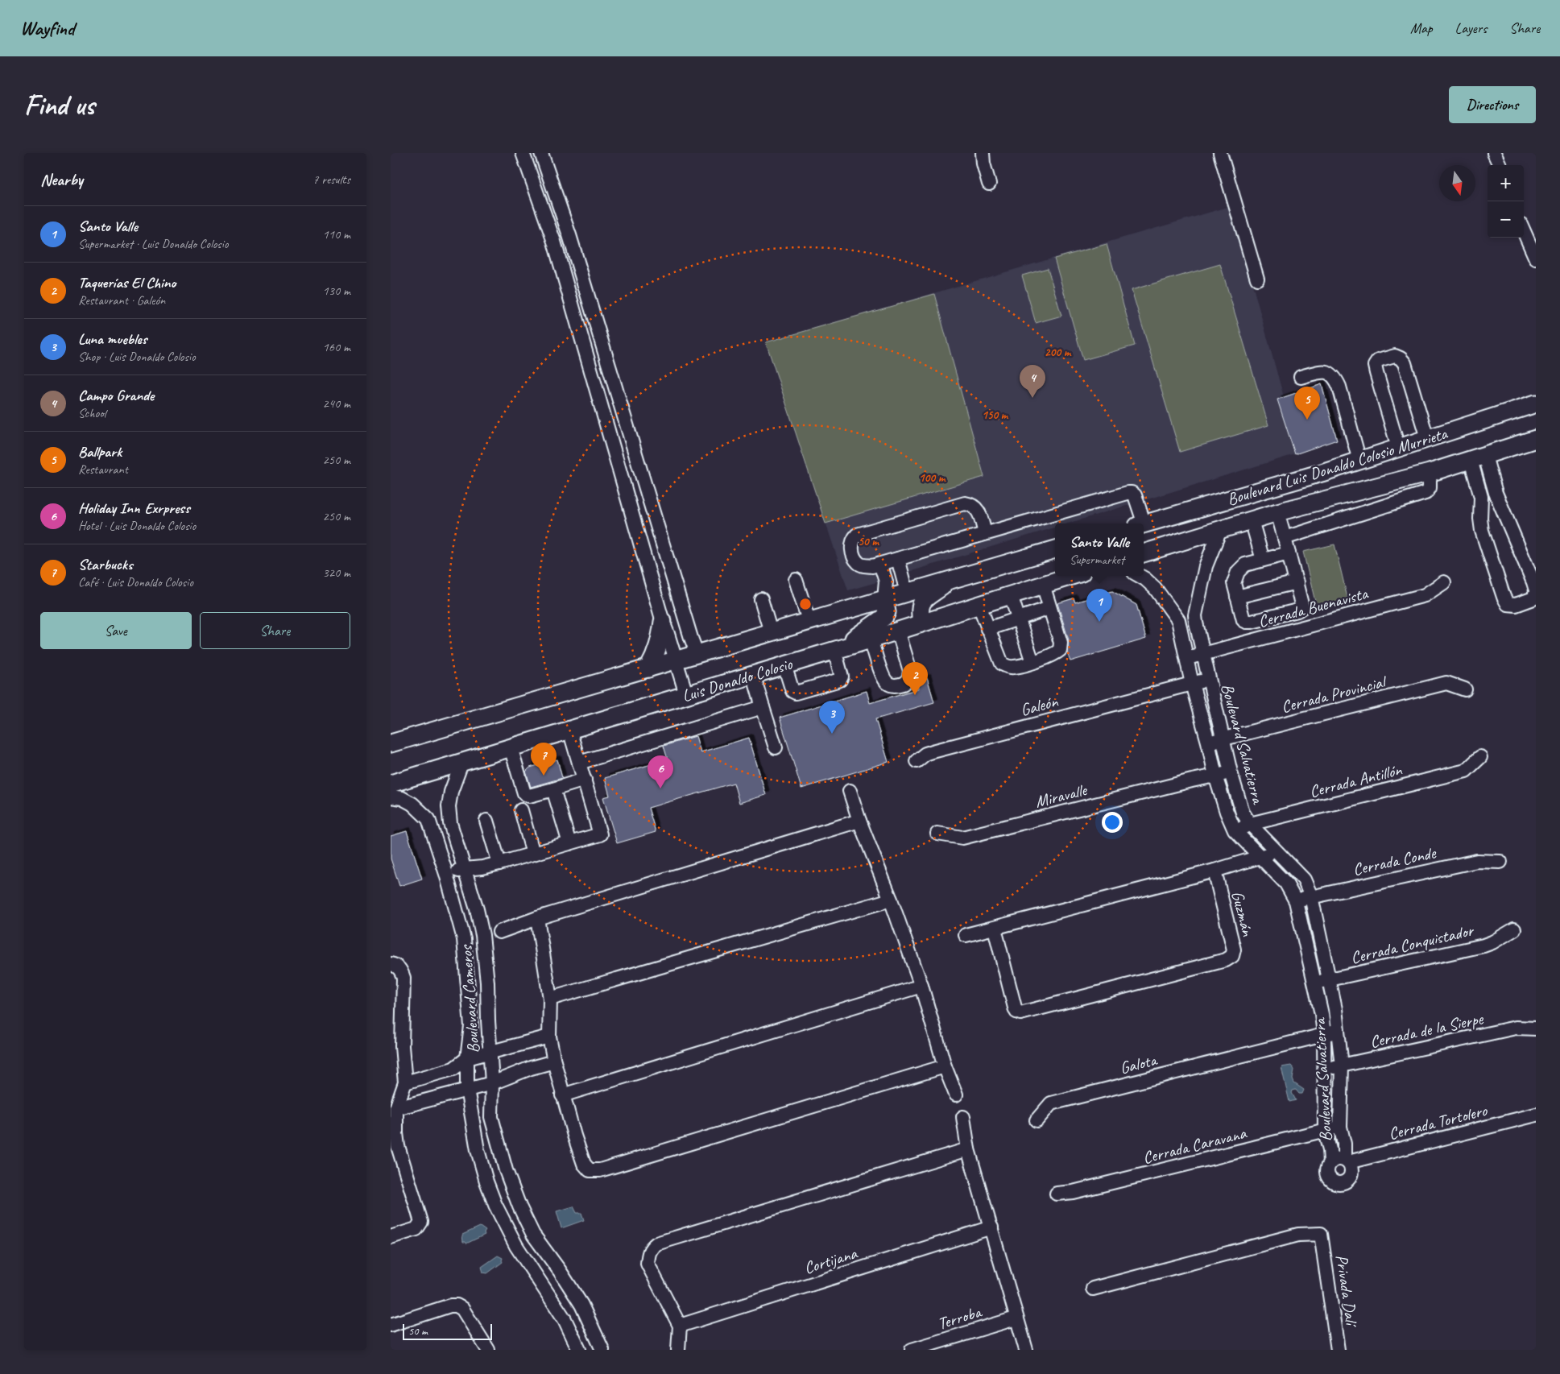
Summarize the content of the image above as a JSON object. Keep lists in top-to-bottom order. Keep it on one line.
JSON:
{"streets":{"main road":["Boulevard Luis Donaldo Colosio Murrieta","Luis Donaldo Colosio"],"street":["Cerrada Buenavista","Cerrada Provincial","Galeón","Boulevard Salvatierra","Cerrada Antillón","Miravalle","Cerrada Conde","Guzmán","Cerrada Conquistador","Boulevard Cameros","Cerrada de la Sierpe","Galota","Cerrada Tortolero","Cerrada Caravana","Cortijana","Privada Dalí","Terroba"]},"crossings":[["Boulevard Luis Donaldo Colosio Murrieta","Boulevard Salvatierra"],["Cerrada Buenavista","Boulevard Salvatierra"],["Luis Donaldo Colosio","Boulevard Cameros"],["Cerrada Provincial","Boulevard Salvatierra"],["Galeón","Boulevard Salvatierra"],["Boulevard Salvatierra","Cerrada Antillón"],["Boulevard Salvatierra","Miravalle"],["Boulevard Salvatierra","Cerrada Conde"],["Boulevard Salvatierra","Cerrada Conquistador"],["Boulevard Salvatierra","Cerrada de la Sierpe"],["Boulevard Salvatierra","Galota"],["Boulevard Salvatierra","Cerrada Tortolero"],["Boulevard Salvatierra","Cerrada Caravana"]],"scale_bar":"50 m","north":"bottom","page":{"header":"Wayfind","nav":["Map","Layers","Share"],"buttons":["Directions",["Save","Share"]],"title":"Find us","heading":["Nearby","7 results"],"map_buttons":["+","−"],"list":[{"mark":"1","name":"Santo Valle","note":"Supermarket · Luis Donaldo Colosio","value":"110 m"},{"mark":"2","name":"Taquerías El Chino","note":"Restaurant · Galeón","value":"130 m"},{"mark":"3","name":"Luna muebles","note":"Shop · Luis Donaldo Colosio","value":"160 m"},{"mark":"4","name":"Campo Grande","note":"School","value":"240 m"},{"mark":"5","name":"Ballpark","note":"Restaurant","value":"250 m"},{"mark":"6","name":"Holiday Inn Exrpress","note":"Hotel · Luis Donaldo Colosio","value":"250 m"},{"mark":"7","name":"Starbucks","note":"Café · Luis Donaldo Colosio","value":"320 m"}],"pins":["4","5","1","2","3","7","6"],"popup":["Santo Valle","Supermarket"],"scale":"50 m"},"rings":["200 m","150 m","100 m","50 m"]}
